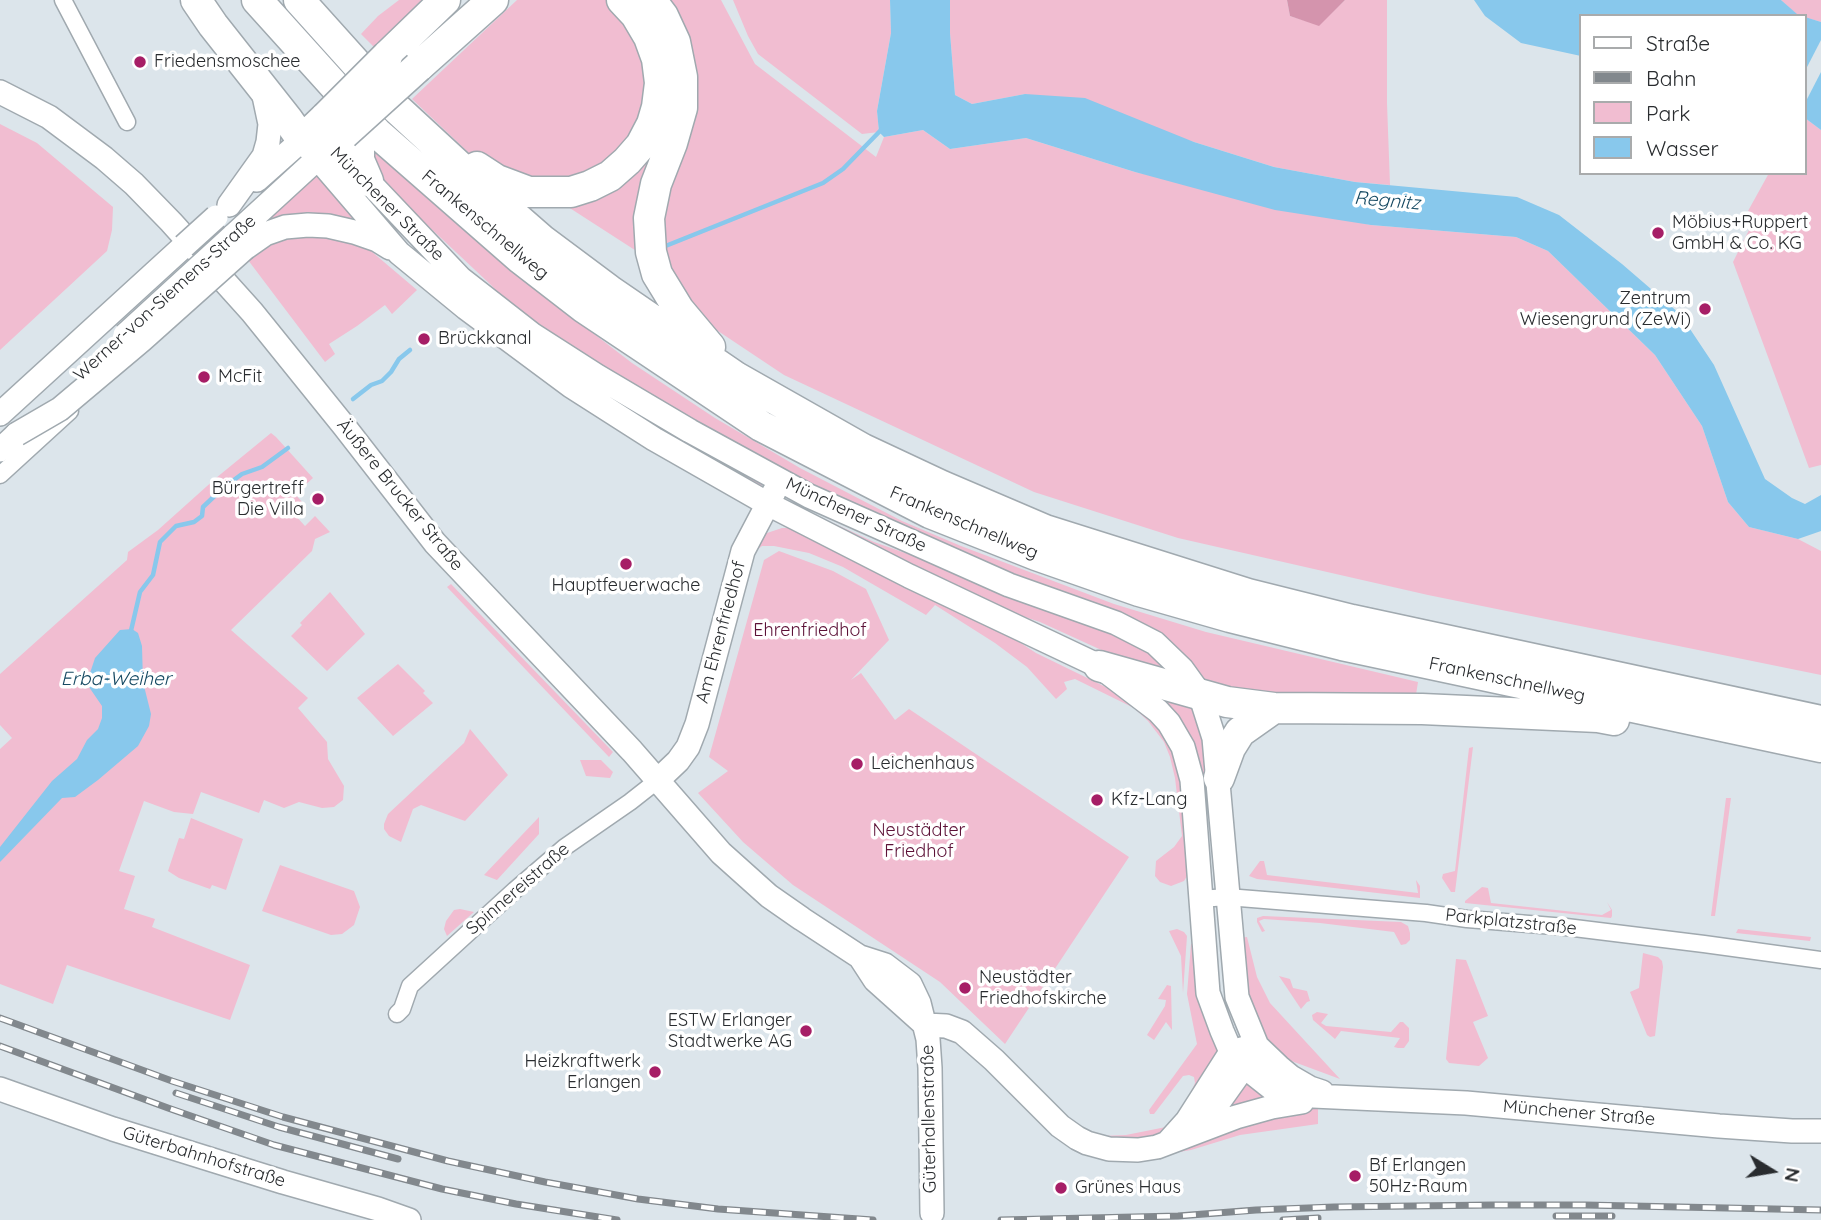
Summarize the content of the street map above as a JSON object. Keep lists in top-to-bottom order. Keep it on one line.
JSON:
{"streets":{"highway":["Frankenschnellweg"],"main road":["Münchener Straße","Werner-von-Siemens-Straße","Äußere Brucker Straße","Am Ehrenfriedhof","Güterhallenstraße","Güterbahnhofstraße"],"street":["Spinnereistraße","Parkplatzstraße"]},"crossings":[["Münchener Straße","Werner-von-Siemens-Straße"],["Münchener Straße","Am Ehrenfriedhof"],["Münchener Straße","Parkplatzstraße"],["Äußere Brucker Straße","Am Ehrenfriedhof"],["Äußere Brucker Straße","Spinnereistraße"],["Äußere Brucker Straße","Güterhallenstraße"],["Am Ehrenfriedhof","Spinnereistraße"]],"water":["Regnitz","Erba-Weiher"],"parks":["Ehrenfriedhof","Neustädter Friedhof"],"places":["Friedensmoschee","Möbius+Ruppert GmbH & Co. KG","Zentrum Wiesengrund (ZeWi)","Brückkanal","McFit","Bürgertreff Die Villa","Hauptfeuerwache","Leichenhaus","Kfz-Lang","Neustädter Friedhofskirche","ESTW Erlanger Stadtwerke AG","Heizkraftwerk Erlangen","Bf Erlangen 50Hz-Raum","Grünes Haus"],"legend":["Straße","Bahn","Park","Wasser"],"north":"right"}
